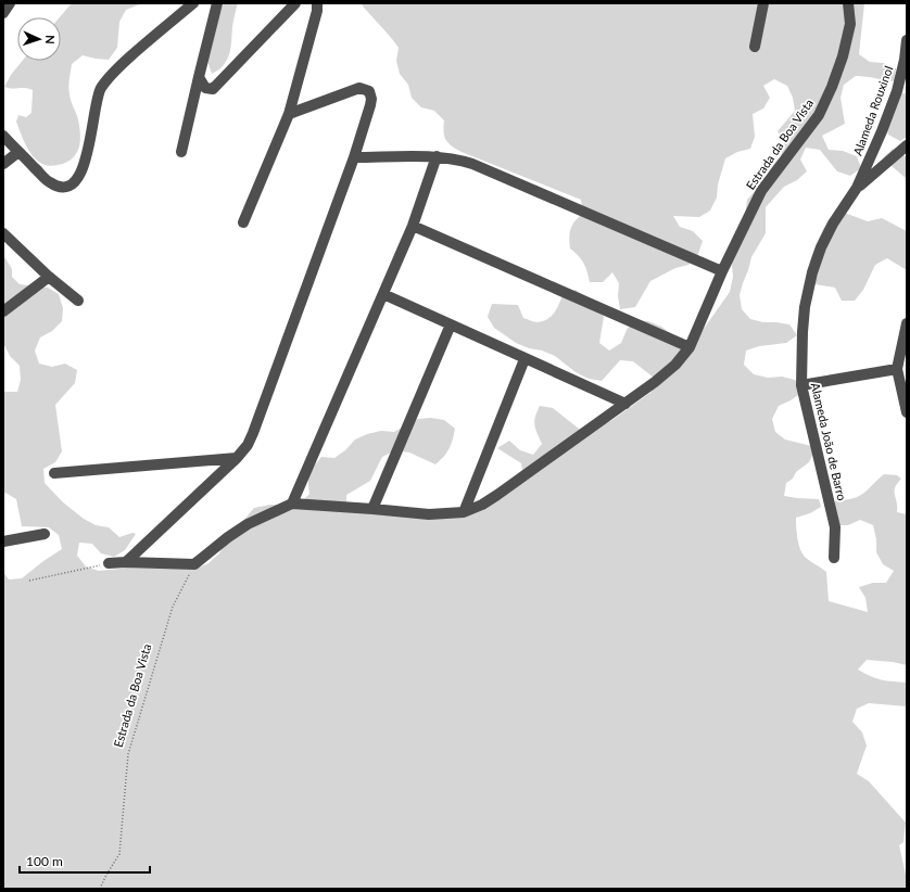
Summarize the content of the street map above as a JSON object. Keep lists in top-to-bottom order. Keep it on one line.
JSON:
{"streets":{"street":["Alameda Rouxinol","Estrada da Boa Vista","Alameda João de Barro"]},"crossings":[["Alameda Rouxinol","Alameda João de Barro"]],"scale_bar":"100 m","north":"right"}
